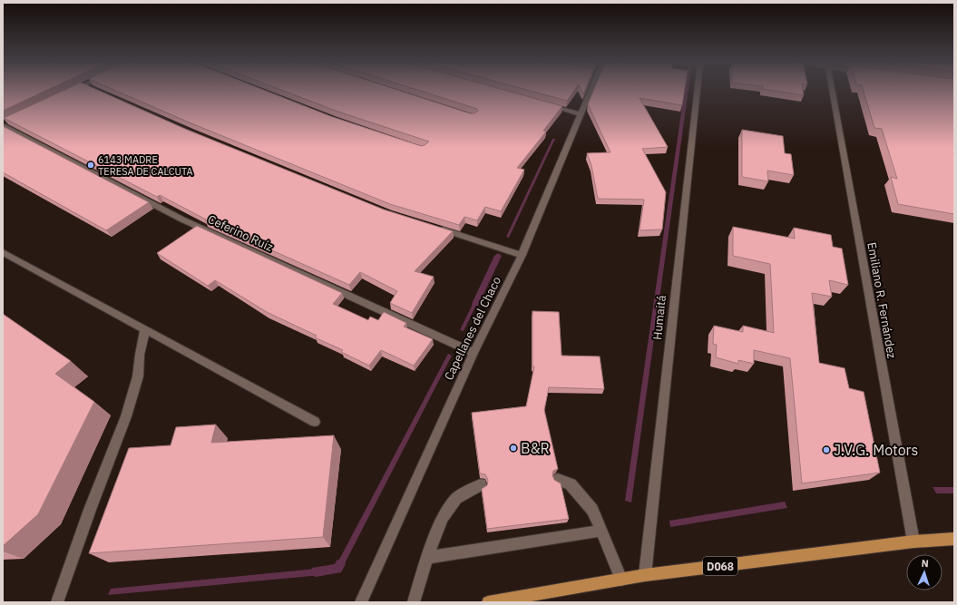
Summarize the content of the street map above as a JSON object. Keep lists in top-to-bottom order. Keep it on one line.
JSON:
{"streets":{"main road":["D068"],"street":["Ceferino Ruíz","Emiliano R. Fernández","Humaitá","Capellanes del Chaco"]},"crossings":[["Ceferino Ruíz","Capellanes del Chaco"],["Emiliano R. Fernández","D068"],["Humaitá","D068"]],"places":["6143 MADRE TERESA DE CALCUTA","B&R","J.V.G. Motors"],"north":"top"}
